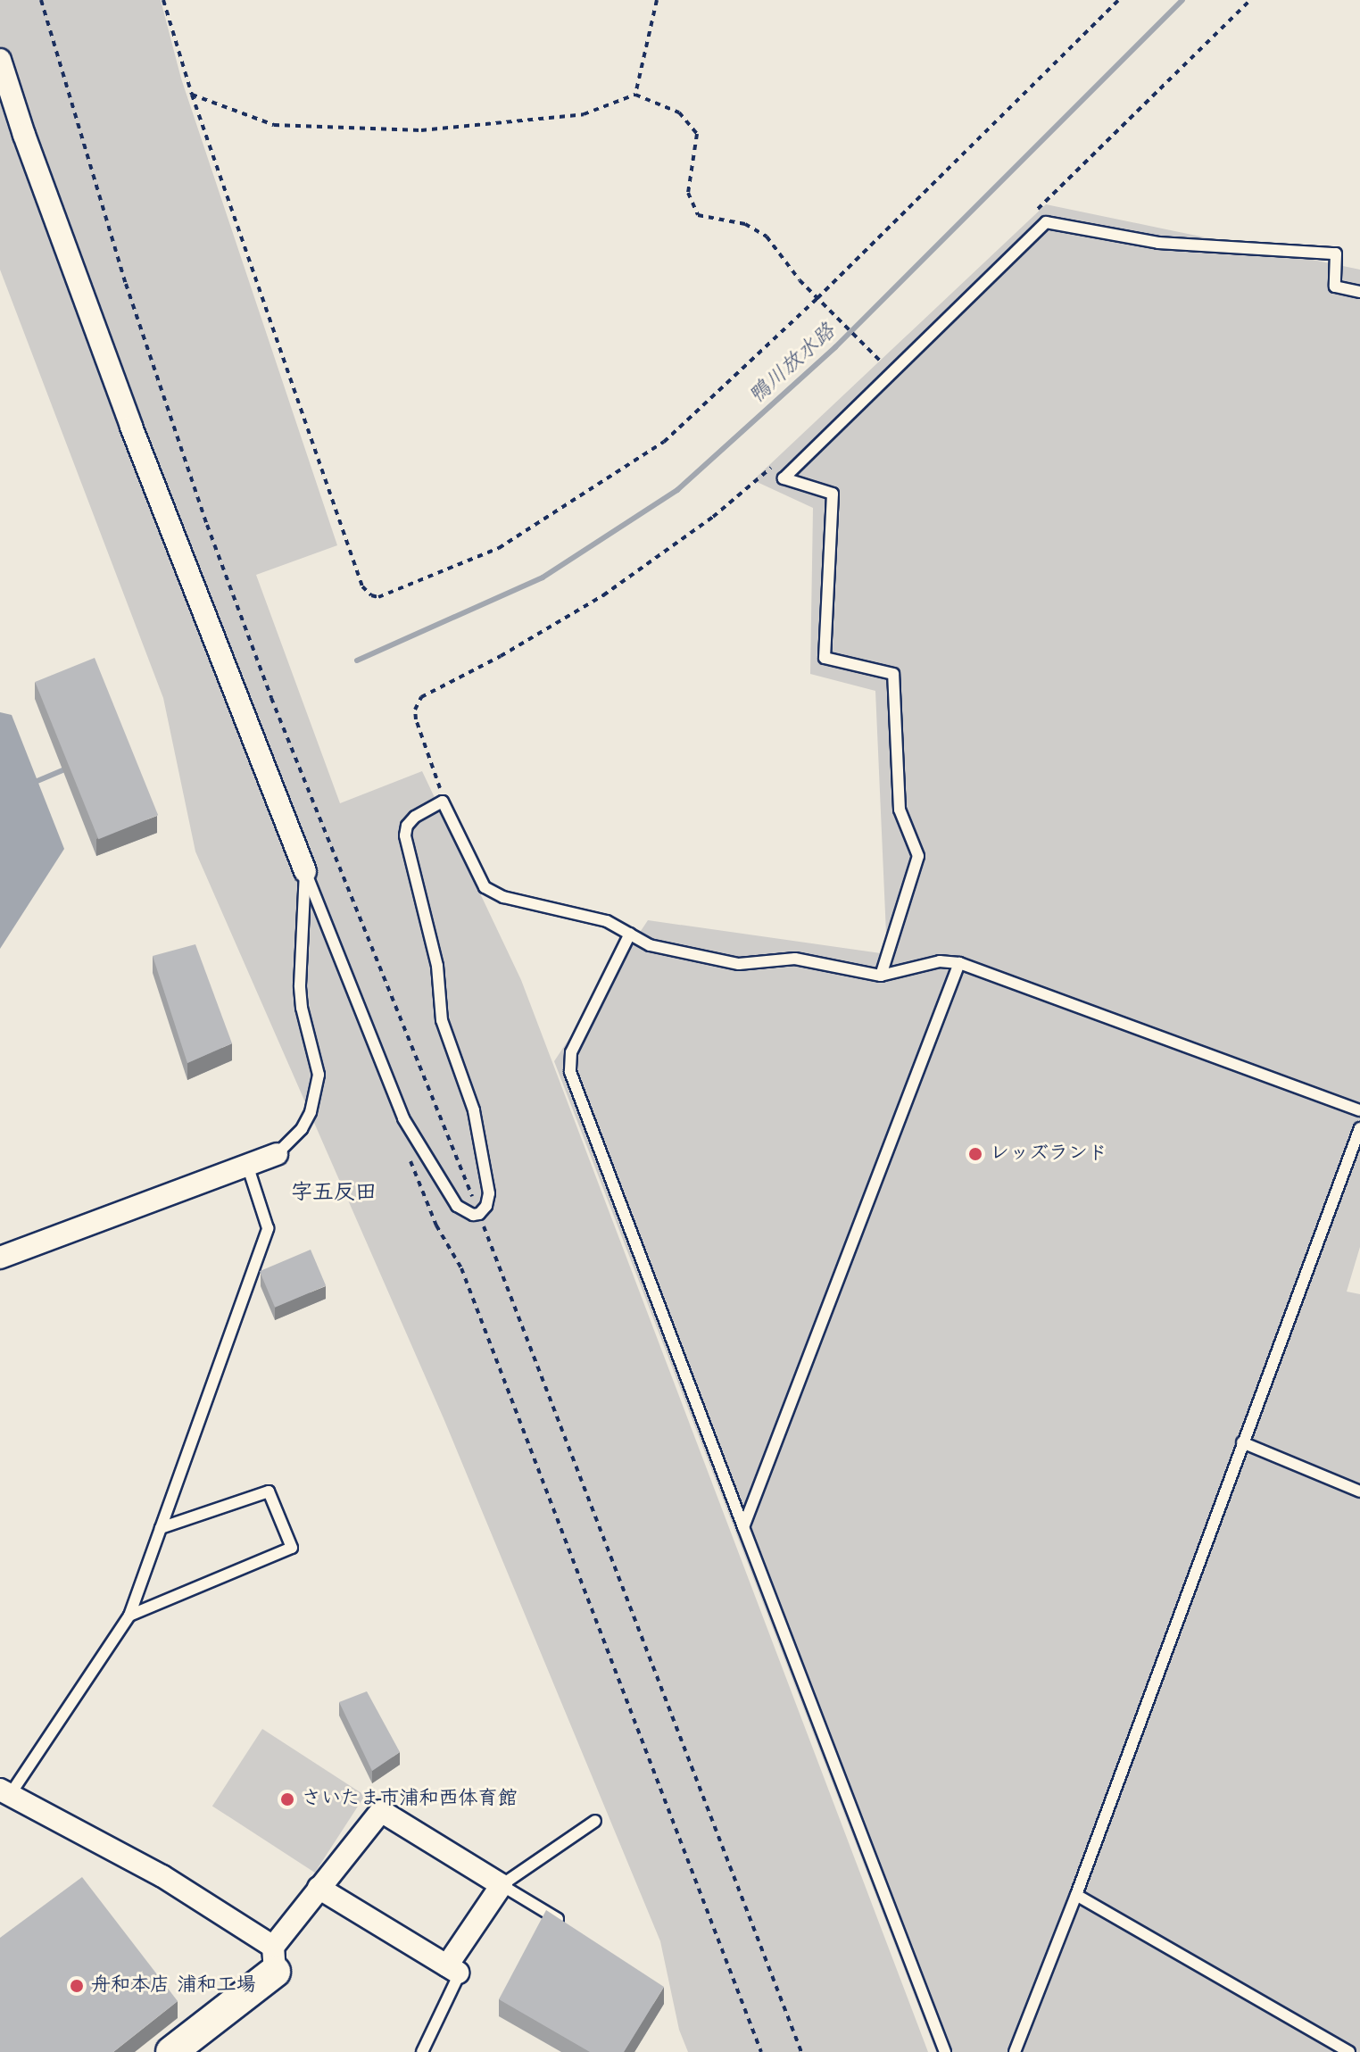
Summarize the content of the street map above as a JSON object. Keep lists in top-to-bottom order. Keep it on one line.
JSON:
{"districts":["字五反田"],"water":["鴨川放水路"],"places":["レッズランド","さいたま市浦和西体育館","舟和本店 浦和工場"]}
